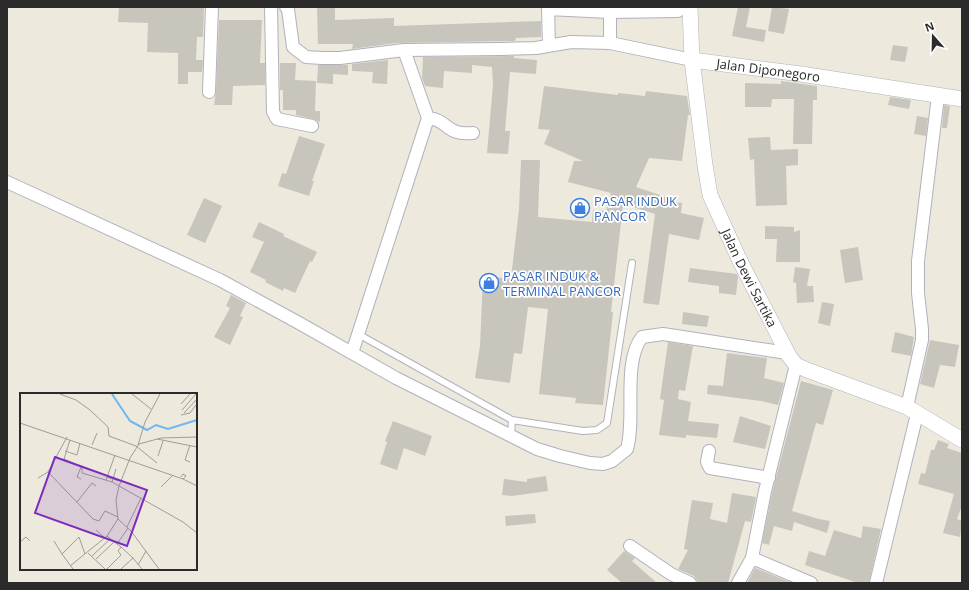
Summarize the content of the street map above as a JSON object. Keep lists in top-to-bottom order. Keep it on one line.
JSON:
{"streets":{"street":["Jalan Diponegoro","Jalan Dewi Sartika"]},"crossings":[["Jalan Diponegoro","Jalan Dewi Sartika"]],"places":{"shop":["PASAR INDUK PANCOR","PASAR INDUK & TERMINAL PANCOR"]},"north":"top"}
